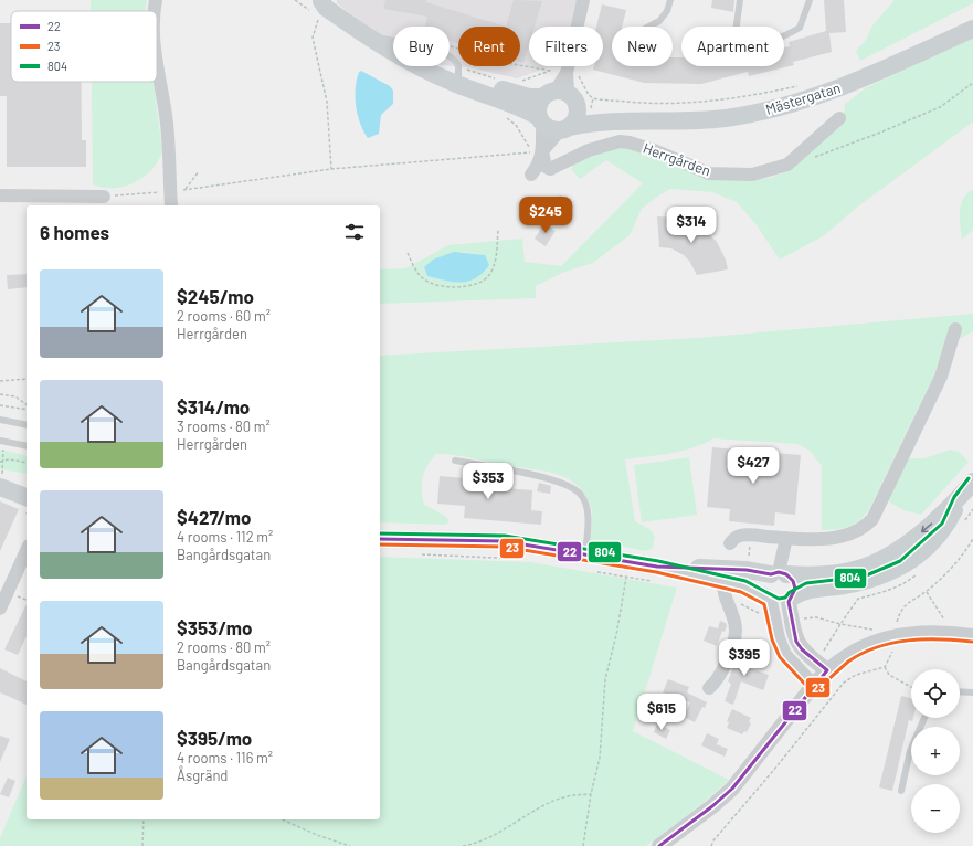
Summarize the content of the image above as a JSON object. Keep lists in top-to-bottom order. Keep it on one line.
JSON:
{"streets":{"main road":["Mästergatan"],"street":["Herrgården"]},"lines":["transit line 804","transit line 22","transit line 23"],"legend":["22","23","804"],"page":{"chip":["Buy","Rent","Filters","New","Apartment"],"price":["$245","$314","$427","$353","$395","$615"],"heading":"6 homes","list":[{"name":"$245/mo","note":"2 rooms · 60 m² · Herrgården"},{"name":"$314/mo","note":"3 rooms · 80 m² · Herrgården"},{"name":"$427/mo","note":"4 rooms · 112 m² · Bangårdsgatan"},{"name":"$353/mo","note":"2 rooms · 80 m² · Bangårdsgatan"},{"name":"$395/mo","note":"4 rooms · 116 m² · Åsgränd"}],"map_buttons":["+","−"]}}
